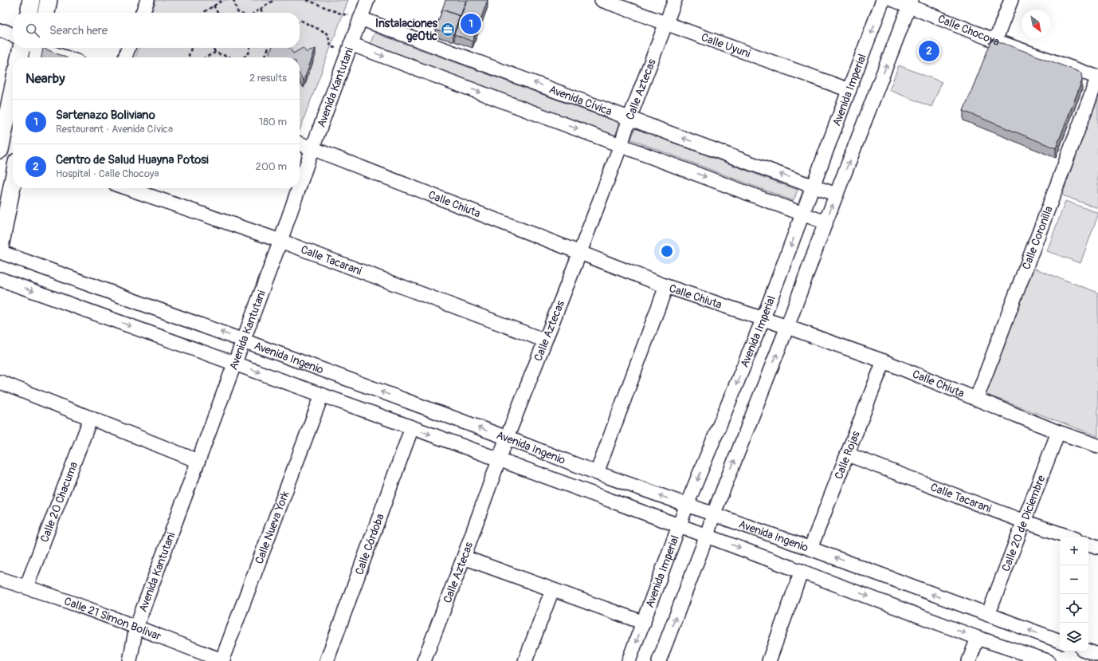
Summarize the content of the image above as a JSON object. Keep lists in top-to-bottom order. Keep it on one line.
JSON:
{"streets":{"street":["Calle Chocoya","Calle Uyuni","Avenida Kantutani","Calle Aztecas","Avenida Imperial","Avenida Cívica","Calle Chiuta","Calle Coronilla","Calle Tacarani","Avenida Ingenio","Calle Rojas","Calle 20 Chacuma","Calle 20 de Diciembre","Calle Nueva York","Calle Córdoba","Calle 21 Simon Bolivar"]},"crossings":[["Calle Chocoya","Calle Coronilla"],["Calle Uyuni","Calle Aztecas"],["Calle Uyuni","Avenida Imperial"],["Avenida Kantutani","Avenida Cívica"],["Avenida Kantutani","Calle Chiuta"],["Avenida Kantutani","Calle Tacarani"],["Avenida Kantutani","Avenida Ingenio"],["Avenida Kantutani","Calle 21 Simon Bolivar"],["Calle Aztecas","Avenida Cívica"],["Calle Aztecas","Calle Chiuta"],["Calle Aztecas","Calle Tacarani"],["Calle Aztecas","Avenida Ingenio"],["Avenida Imperial","Avenida Cívica"],["Avenida Imperial","Calle Chiuta"],["Avenida Imperial","Avenida Ingenio"],["Calle Chiuta","Calle Coronilla"],["Calle Chiuta","Calle Rojas"],["Calle Chiuta","Calle 20 de Diciembre"],["Calle Tacarani","Calle Rojas"],["Calle Tacarani","Calle 20 de Diciembre"],["Avenida Ingenio","Calle Rojas"],["Avenida Ingenio","Calle 20 de Diciembre"],["Avenida Ingenio","Calle Nueva York"],["Avenida Ingenio","Calle Córdoba"],["Calle 20 Chacuma","Calle 21 Simon Bolivar"],["Calle Nueva York","Calle 21 Simon Bolivar"]],"places":{"office":["Instalaciones ge0tic"]},"north":"bottom right","page":{"pins":["1","2"],"search":"Search here","heading":["Nearby","2 results"],"list":[{"mark":"1","name":"Sartenazo Boliviano","note":"Restaurant · Avenida Cívica","value":"180 m"},{"mark":"2","name":"Centro de Salud Huayna Potosi","note":"Hospital · Calle Chocoya","value":"200 m"}],"map_buttons":["+","−"]}}
